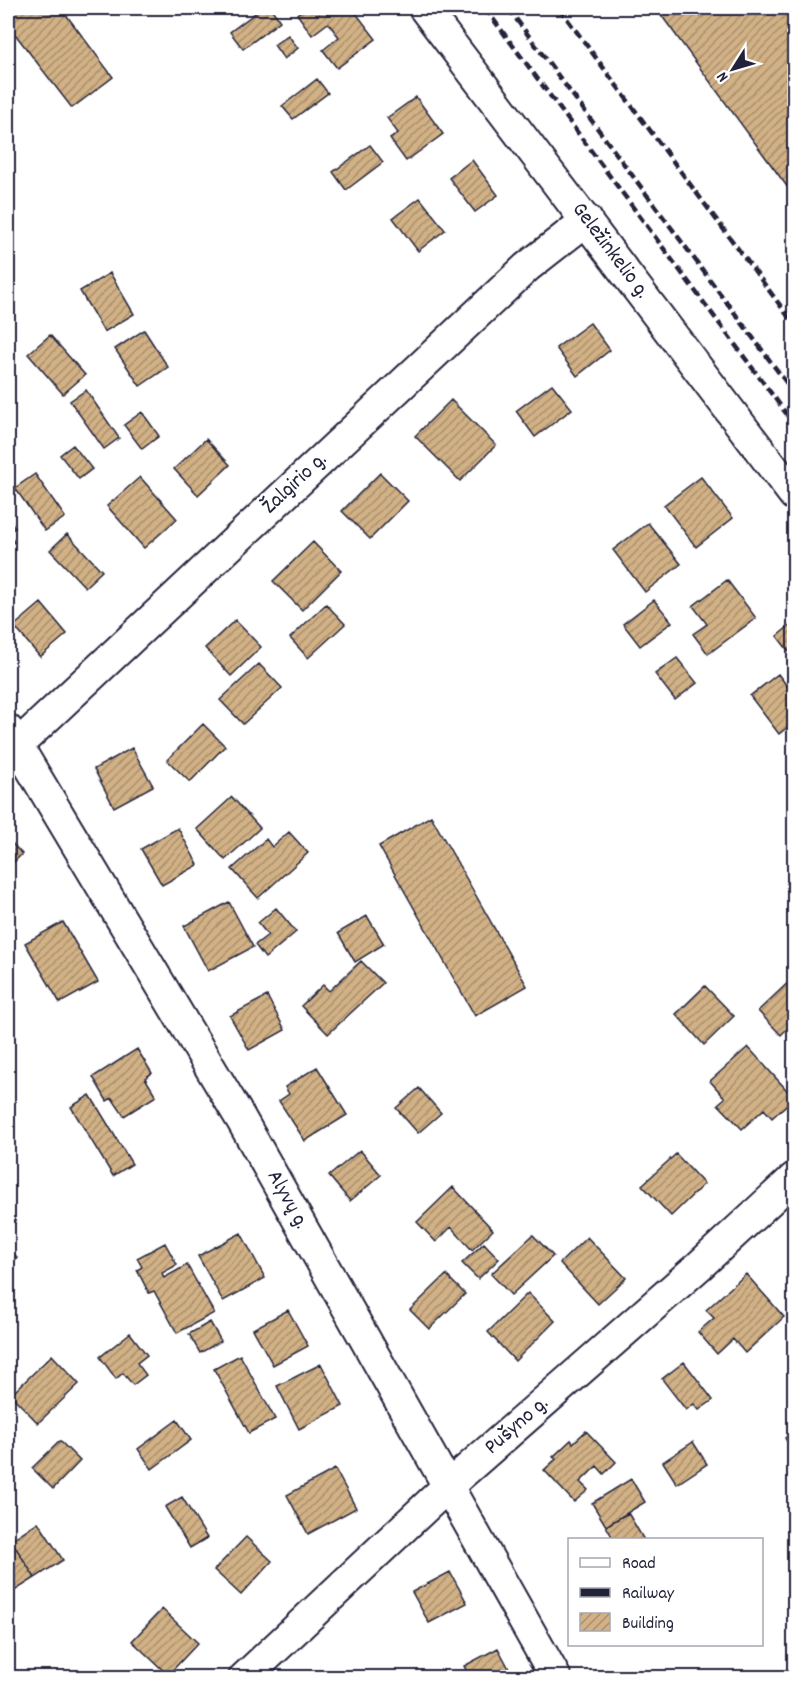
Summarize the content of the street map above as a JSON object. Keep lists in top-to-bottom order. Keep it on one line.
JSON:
{"streets":{"street":["Geležinkelio g.","Žalgirio g.","Alyvų g.","Pušyno g."]},"crossings":[["Geležinkelio g.","Žalgirio g."],["Žalgirio g.","Alyvų g."],["Alyvų g.","Pušyno g."]],"legend":["Road","Railway","Building"],"north":"bottom left"}
